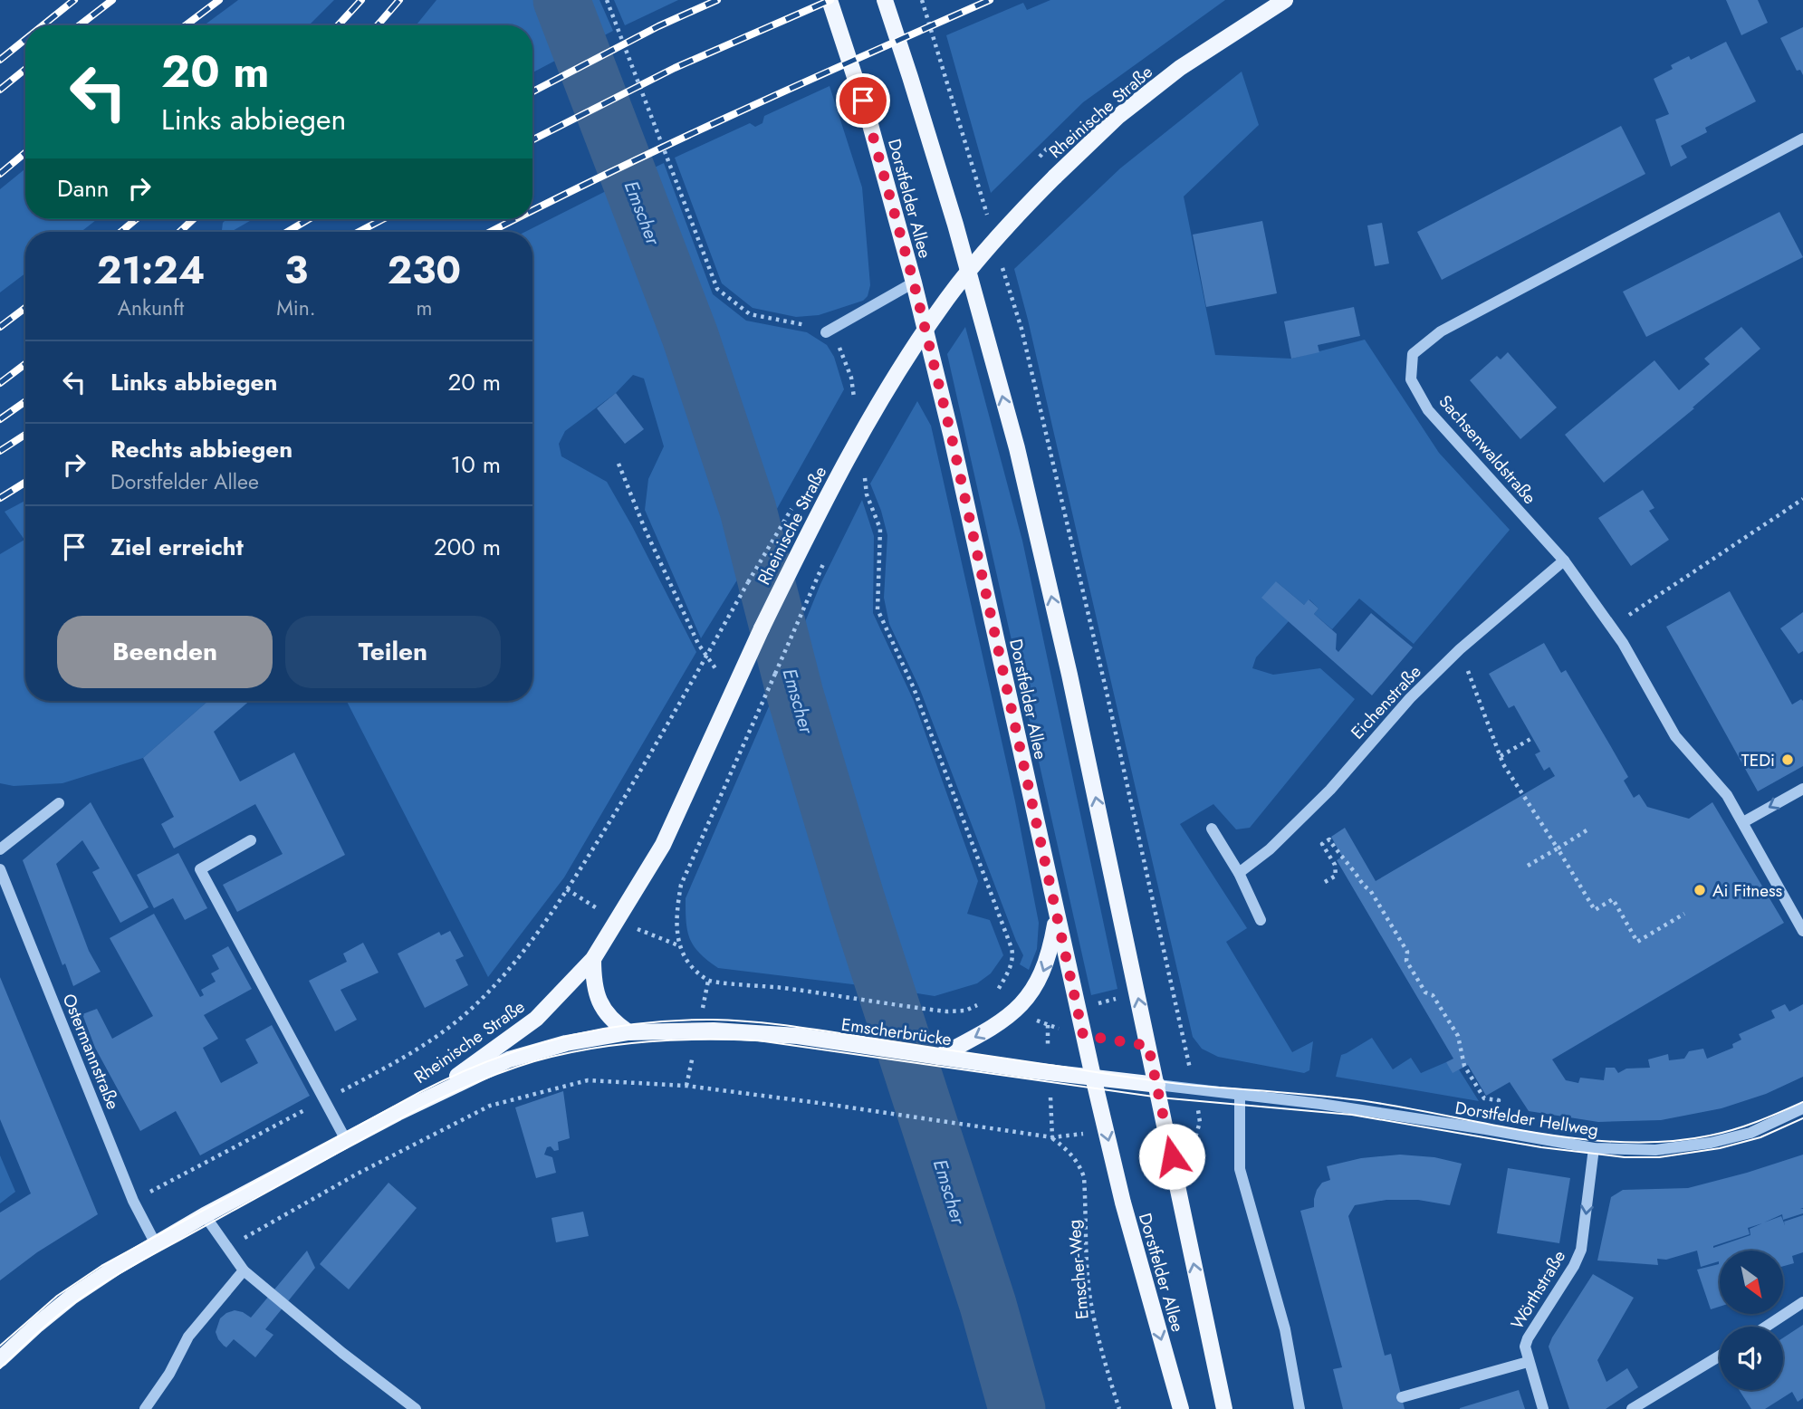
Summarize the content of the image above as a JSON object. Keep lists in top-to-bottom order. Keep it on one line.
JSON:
{"streets":{"main road":["Rheinische Straße","Dorstfelder Allee","Emscherbrücke"],"street":["Sachsenwaldstraße","Eichenstraße","Ostermannstraße","Dorstfelder Hellweg","Wörthstraße"],"path":["Emscher-Weg"]},"crossings":[["Rheinische Straße","Emscherbrücke"],["Rheinische Straße","Ostermannstraße"],["Dorstfelder Allee","Emscherbrücke"],["Dorstfelder Allee","Dorstfelder Hellweg"],["Sachsenwaldstraße","Eichenstraße"],["Emscherbrücke","Dorstfelder Hellweg"],["Dorstfelder Hellweg","Wörthstraße"]],"one_way":["Wörthstraße"],"water":["Emscher"],"places":["TEDi","Ai Fitness"],"north":"bottom right","page":{"turn":["20 m","Links abbiegen"],"then":"Dann","eta":["21:24","Ankunft","3","Min.","230","m"],"list":[{"name":"Links abbiegen","value":"20 m"},{"name":"Rechts abbiegen","note":"Dorstfelder Allee","value":"10 m"},{"name":"Ziel erreicht","value":"200 m"}],"buttons":["Beenden","Teilen"]}}
